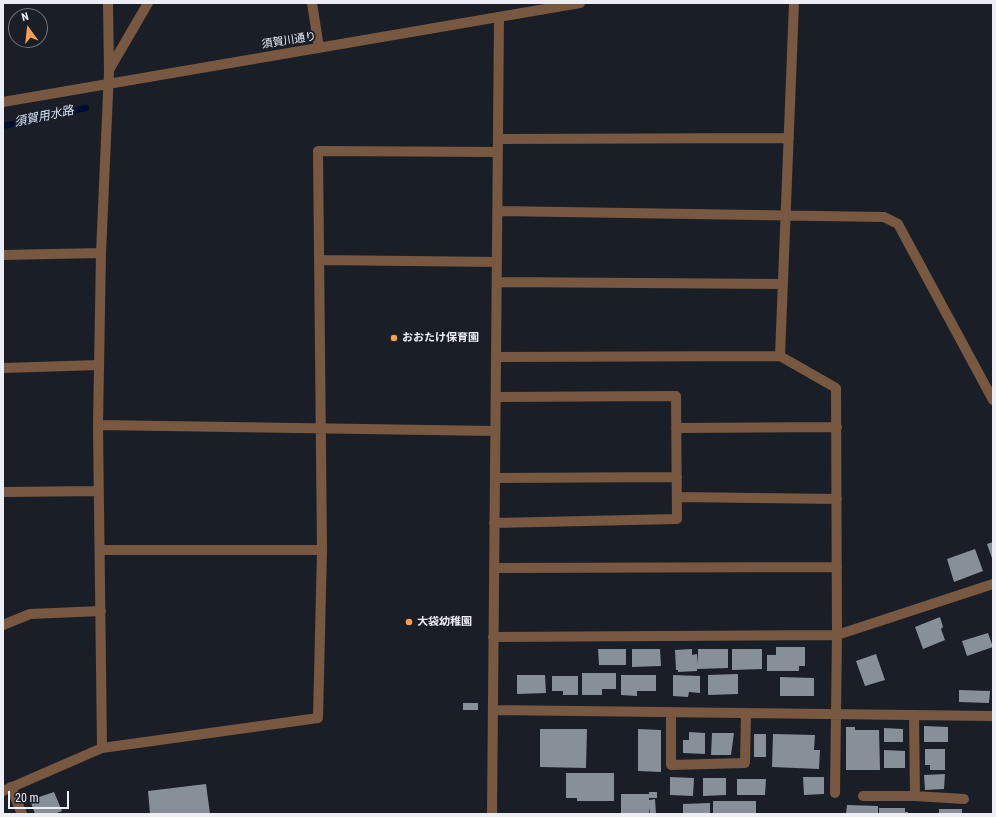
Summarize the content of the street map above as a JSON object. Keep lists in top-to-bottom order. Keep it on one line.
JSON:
{"streets":{"street":["須賀川通り"]},"water":["須賀用水路"],"places":["おおたけ保育園","大袋幼稚園"],"scale_bar":"20 m","north":"top"}
